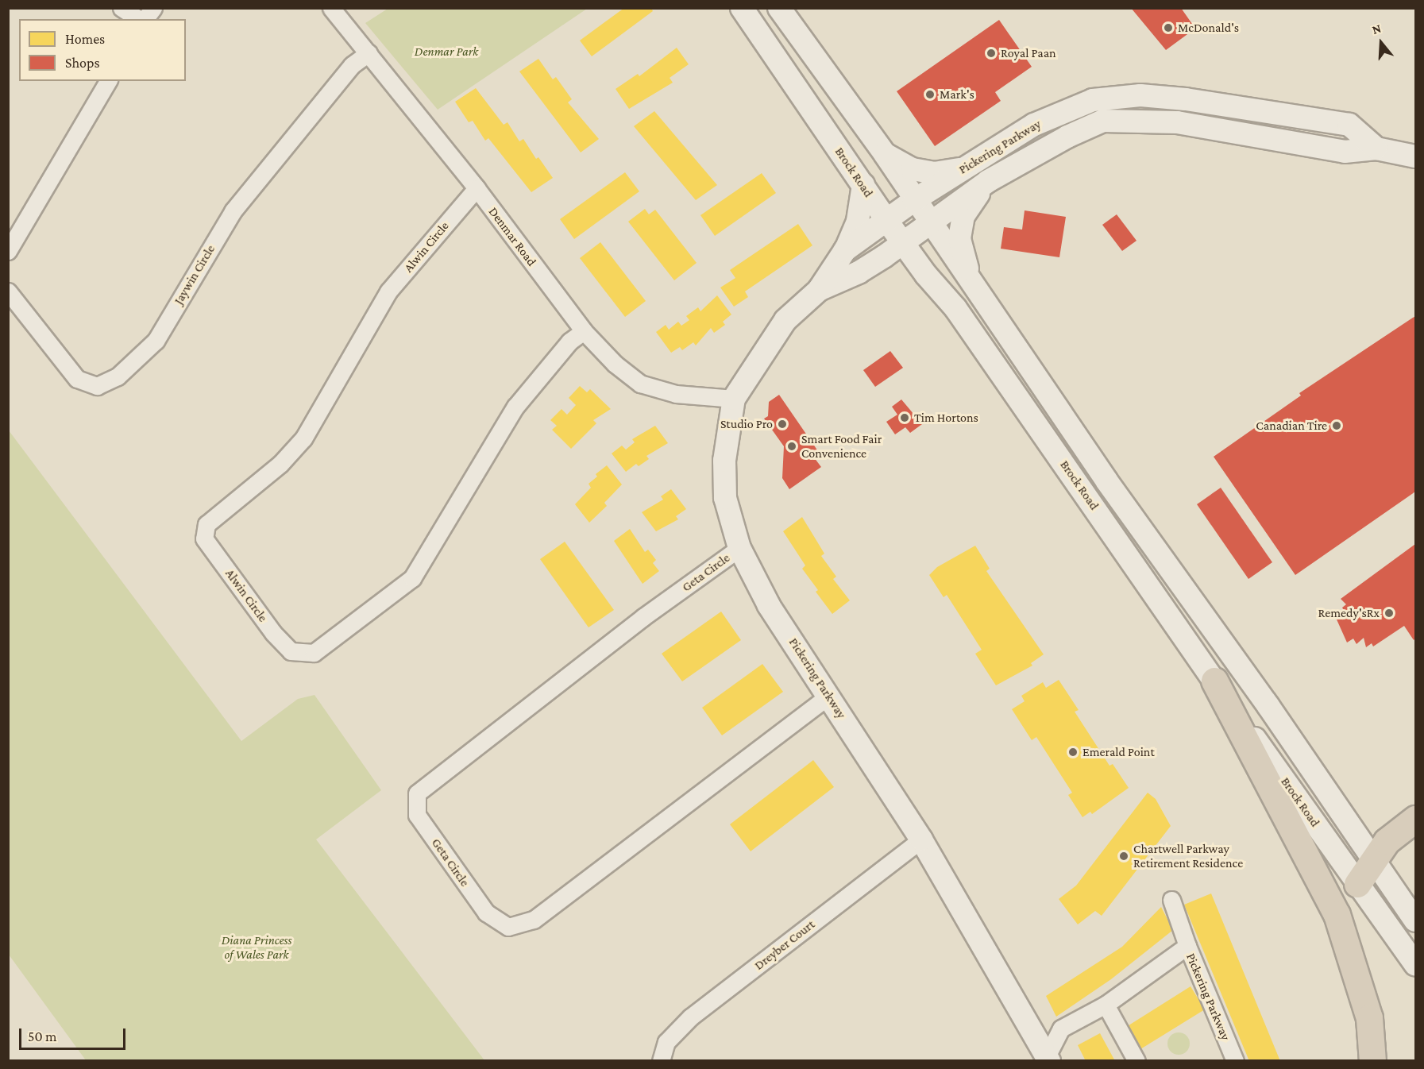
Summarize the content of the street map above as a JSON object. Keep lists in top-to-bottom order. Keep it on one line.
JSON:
{"streets":{"main road":["Pickering Parkway","Brock Road"],"street":["Denmar Road","Alwin Circle","Jaywin Circle","Geta Circle","Dreyber Court"]},"crossings":[["Pickering Parkway","Brock Road"],["Pickering Parkway","Denmar Road"],["Pickering Parkway","Geta Circle"],["Pickering Parkway","Dreyber Court"],["Denmar Road","Alwin Circle"],["Denmar Road","Jaywin Circle"]],"parks":["Denmar Park","Diana Princess of Wales Park"],"places":["McDonald's","Royal Paan","Mark's","Tim Hortons","Studio Pro","Canadian Tire","Smart Food Fair Convenience","Remedy'sRx","Emerald Point","Chartwell Parkway Retirement Residence"],"legend":["Homes","Shops"],"scale_bar":"50 m","north":"top"}
